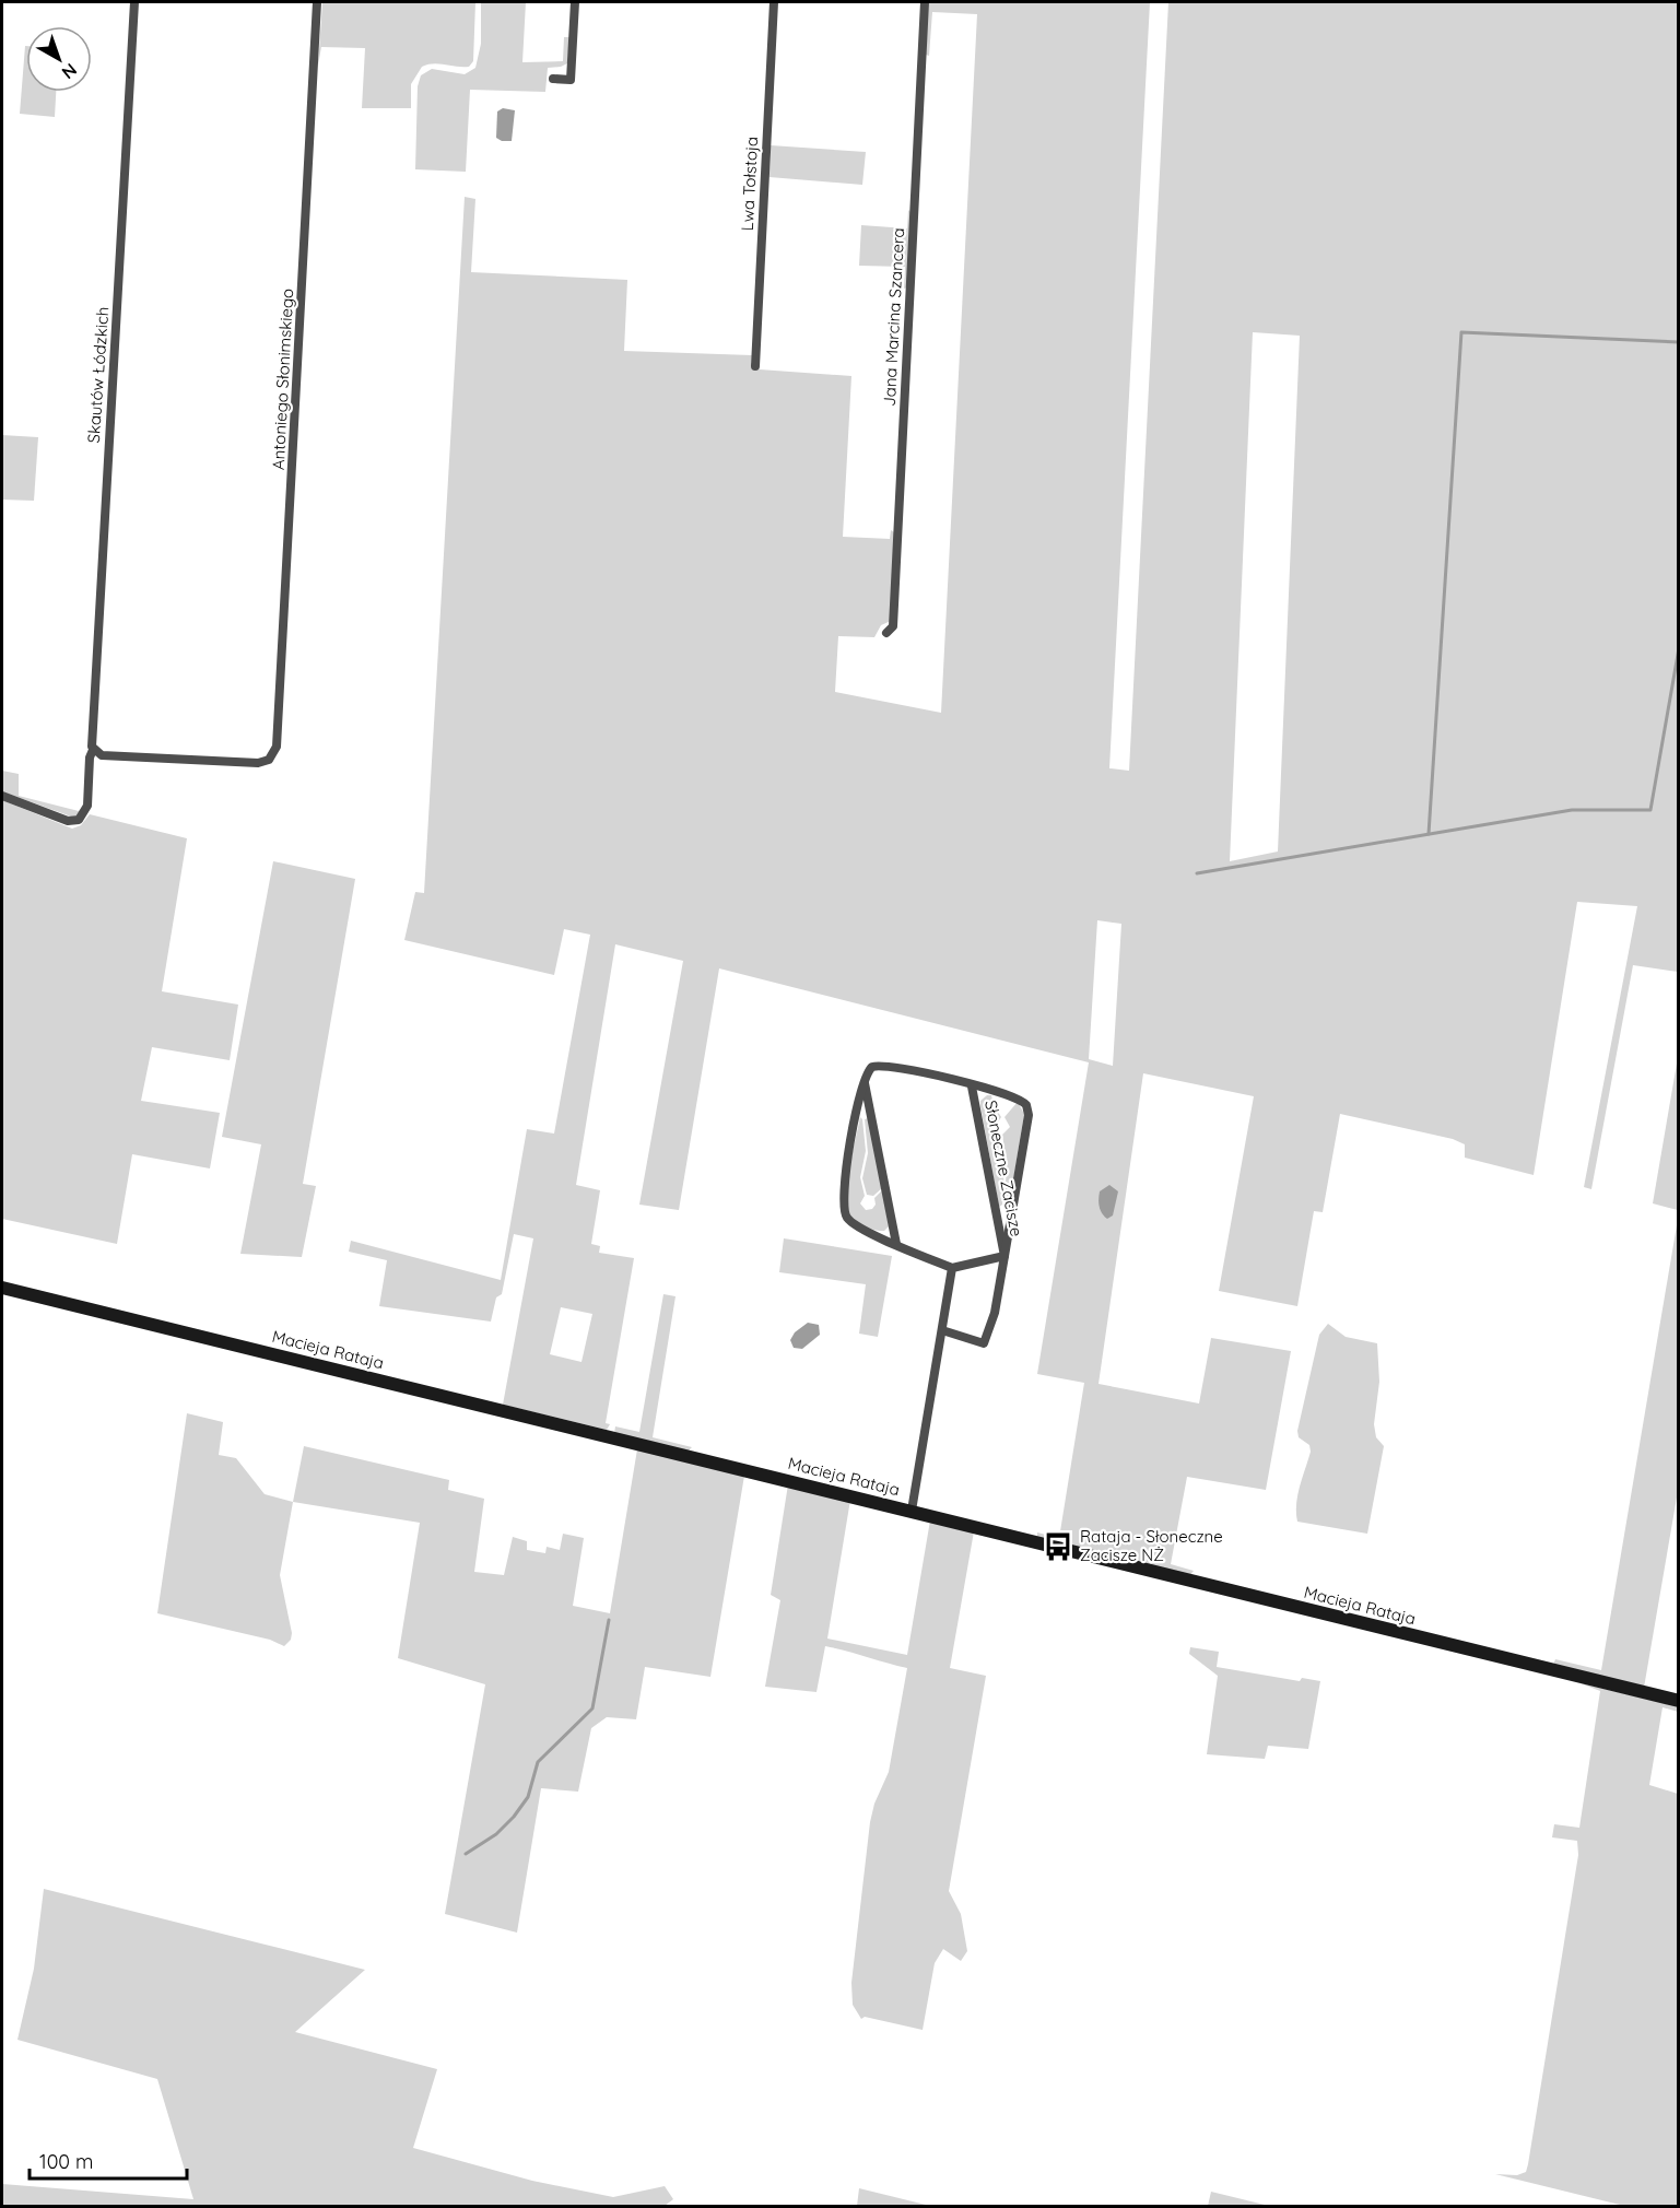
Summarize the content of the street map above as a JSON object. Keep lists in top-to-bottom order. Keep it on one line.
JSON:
{"streets":{"street":["Lwa Tołstoja","Jana Marcina Szancera","Skautów Łódzkich","Antoniego Słonimskiego","Słoneczne Zacisze","Macieja Rataja"]},"crossings":[["Skautów Łódzkich","Antoniego Słonimskiego"]],"places":{"bus stop":["Rataja - Słoneczne Zacisze NŻ"]},"scale_bar":"100 m","north":"bottom right"}
